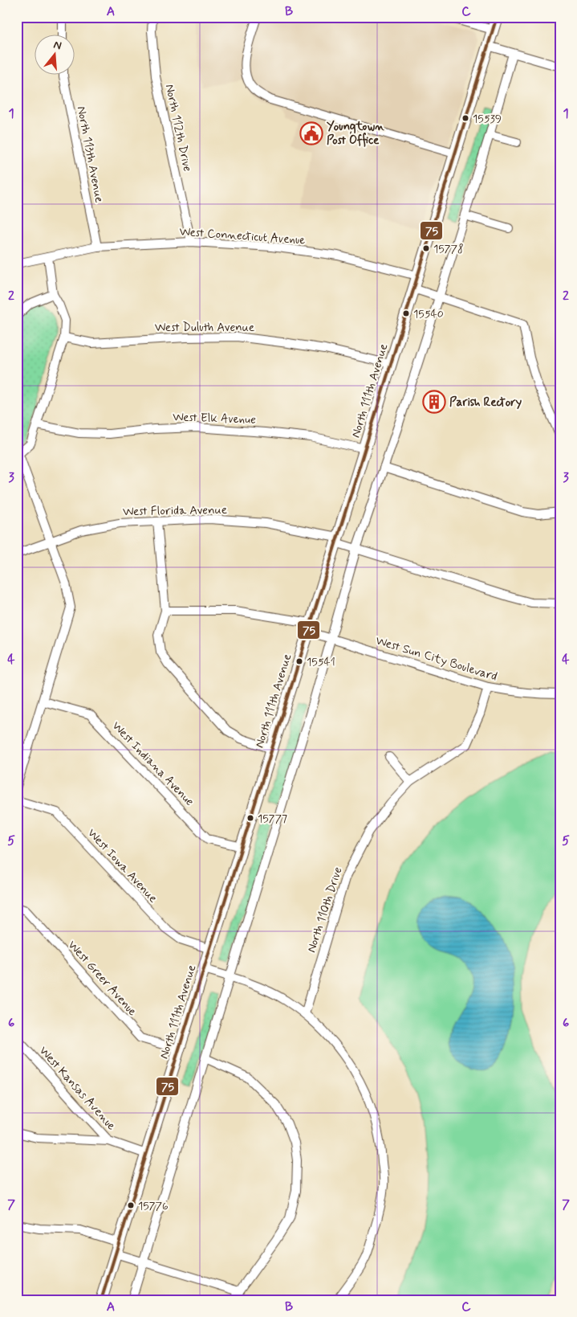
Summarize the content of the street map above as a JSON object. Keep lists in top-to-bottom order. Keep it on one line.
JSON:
{"streets":{"street":["North 112th Drive","North 113th Avenue","West Connecticut Avenue","West Duluth Avenue","North 111th Avenue","West Elk Avenue","West Florida Avenue","West Sun City Boulevard","West Indiana Avenue","West Iowa Avenue","North 110th Drive","West Greer Avenue","West Kansas Avenue"]},"crossings":[["North 112th Drive","West Connecticut Avenue"],["North 113th Avenue","West Connecticut Avenue"],["West Connecticut Avenue","North 111th Avenue"],["West Duluth Avenue","North 111th Avenue"],["North 111th Avenue","West Elk Avenue"],["North 111th Avenue","West Florida Avenue"],["North 111th Avenue","West Sun City Boulevard"],["North 111th Avenue","West Indiana Avenue"],["North 111th Avenue","West Iowa Avenue"],["North 111th Avenue","West Greer Avenue"],["North 111th Avenue","West Kansas Avenue"],["West Sun City Boulevard","North 110th Drive"]],"places":{"other":["15539","15778","15540","15541","15777","15776"],"public building":["Youngtown Post Office"],"building":["Parish Rectory"]},"lines":["transit line 75"],"north":"top","grid":{"columns":["A","B","C"],"rows":["1","2","3","4","5","6","7"]}}
